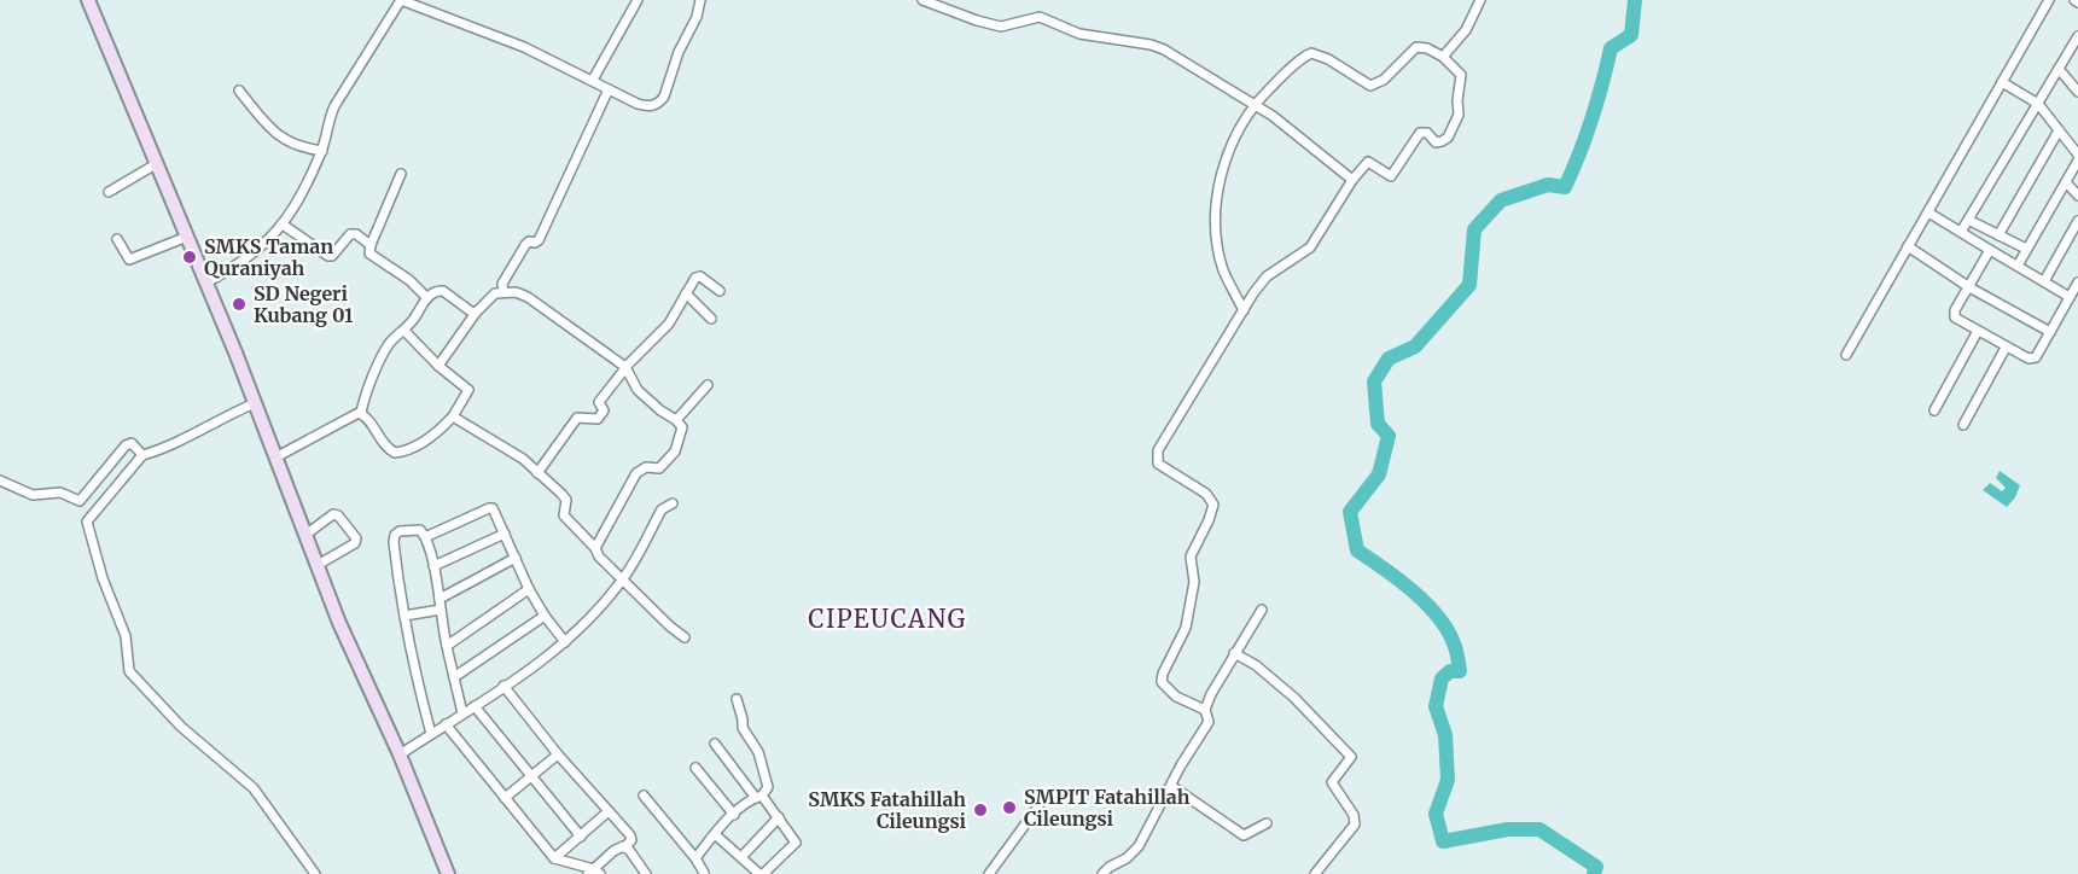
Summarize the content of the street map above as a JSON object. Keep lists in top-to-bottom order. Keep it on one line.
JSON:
{"districts":["CIPEUCANG"],"places":["SMKS Taman Quraniyah","SD Negeri Kubang 01","SMPIT Fatahillah Cileungsi","SMKS Fatahillah Cileungsi"]}
